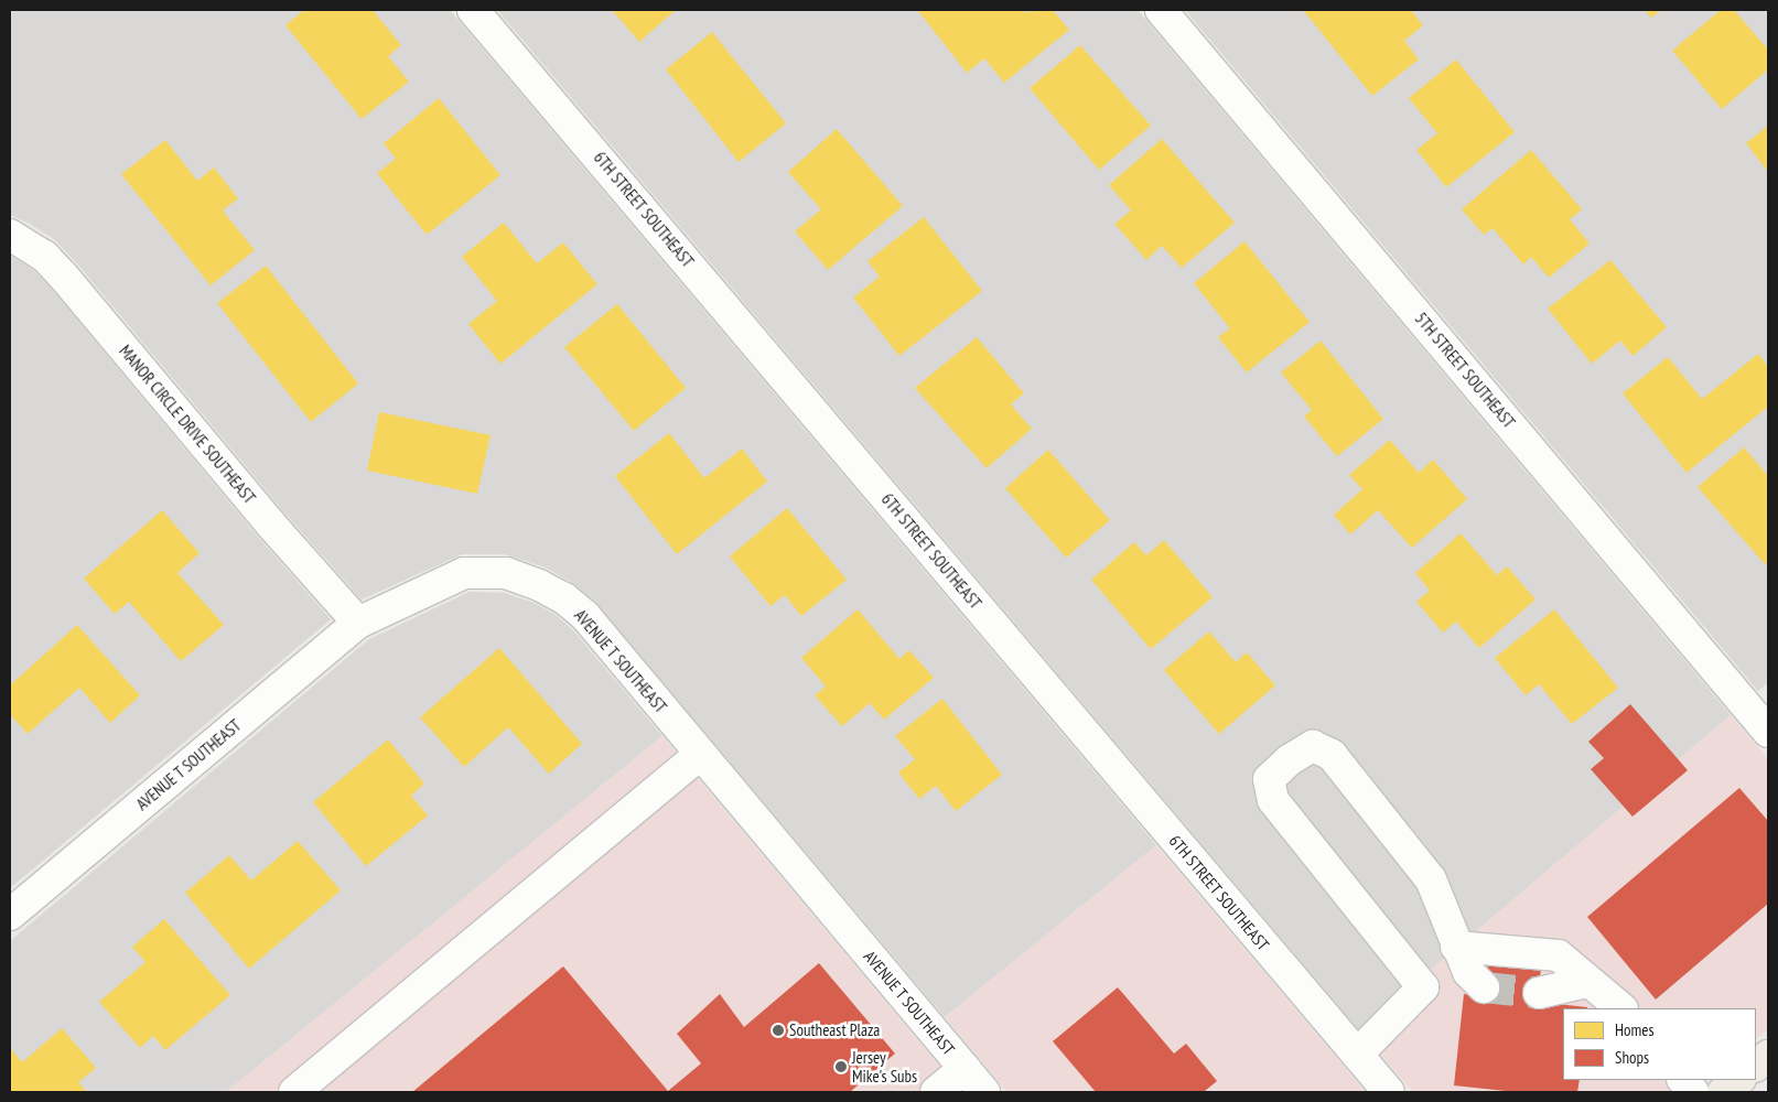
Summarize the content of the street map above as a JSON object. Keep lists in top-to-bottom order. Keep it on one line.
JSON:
{"streets":{"street":["6TH STREET SOUTHEAST","5TH STREET SOUTHEAST","MANOR CIRCLE DRIVE SOUTHEAST","AVENUE T SOUTHEAST"]},"crossings":[["MANOR CIRCLE DRIVE SOUTHEAST","AVENUE T SOUTHEAST"]],"places":["Southeast Plaza","Jersey Mike's Subs"],"legend":["Homes","Shops"]}
